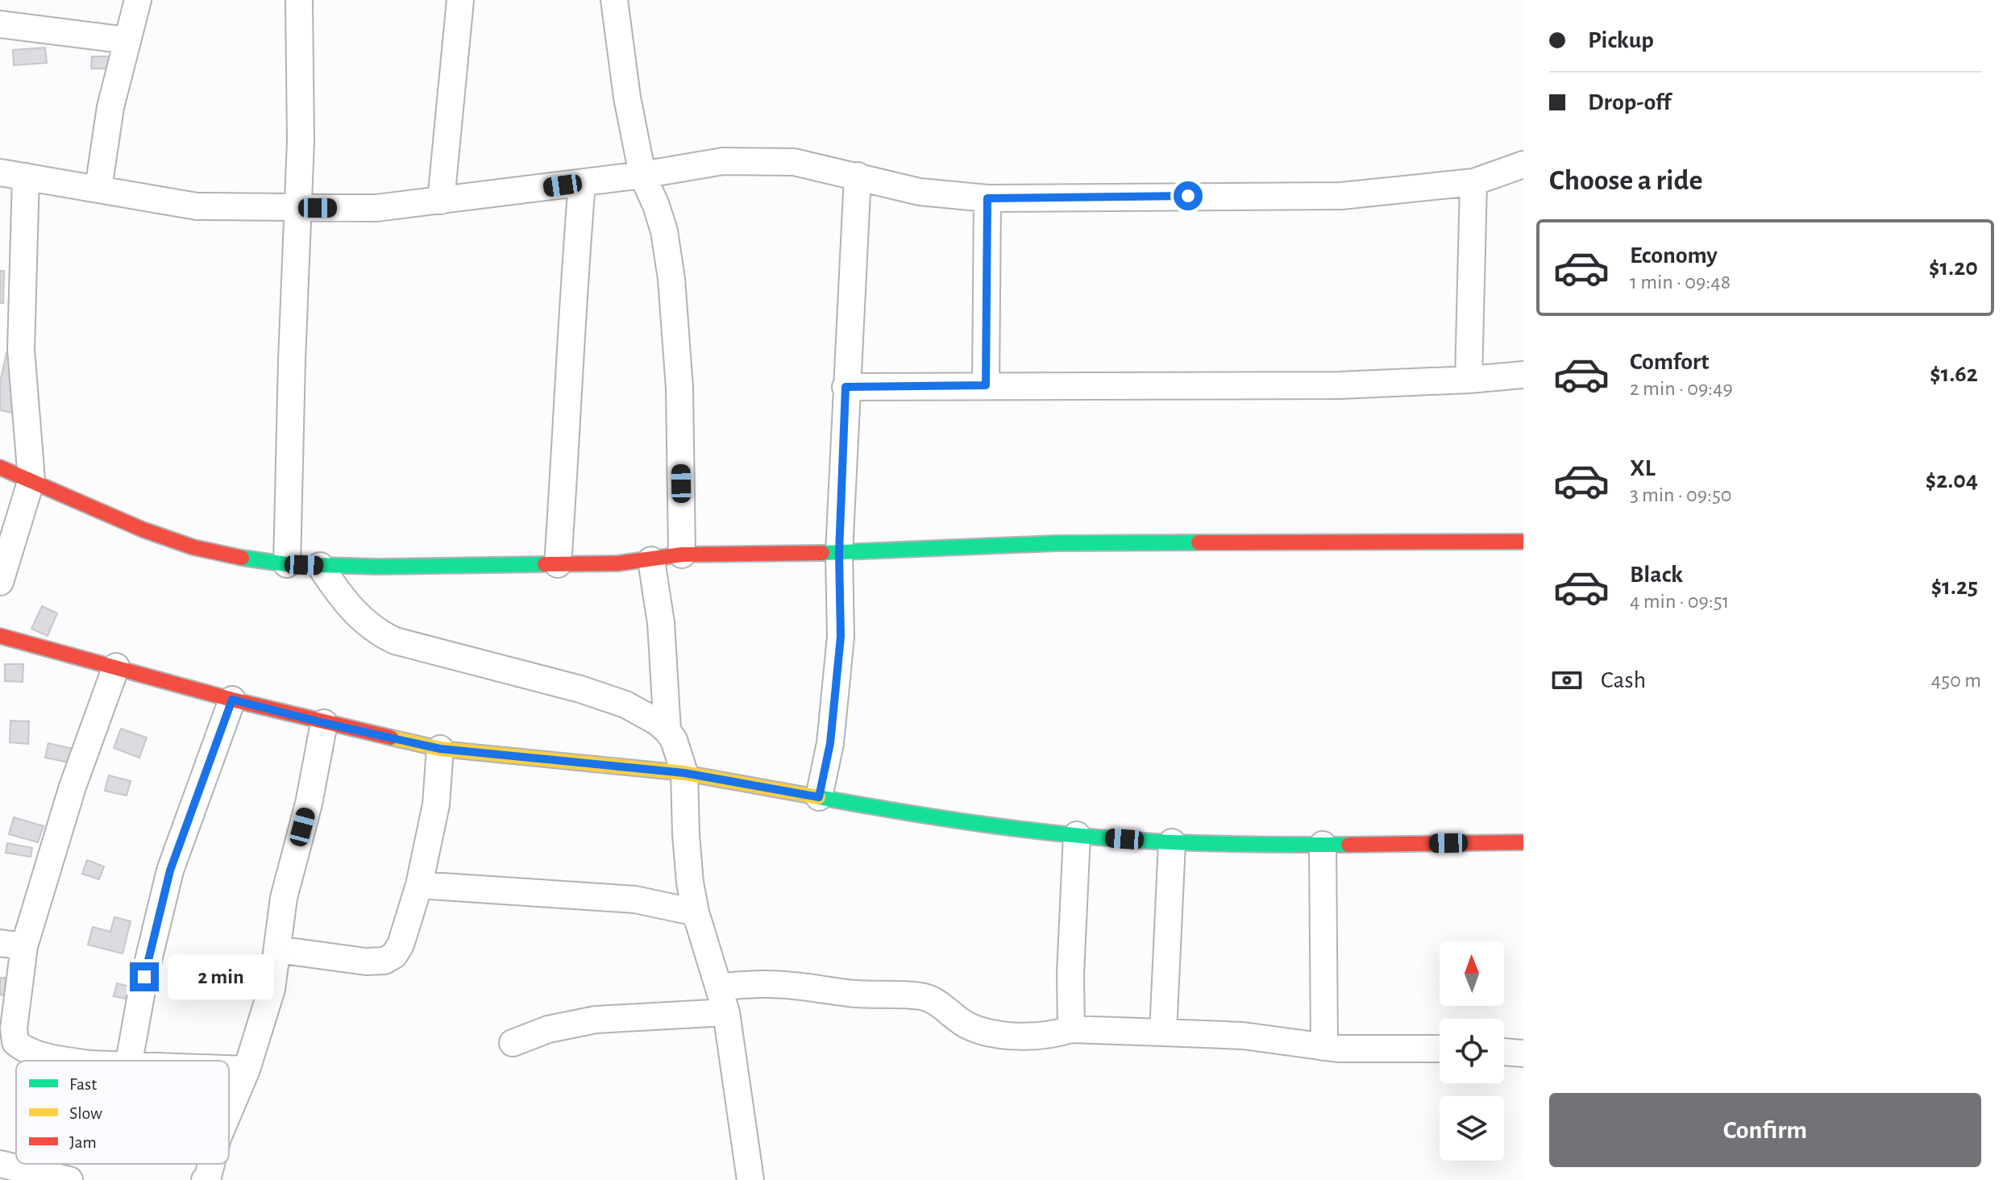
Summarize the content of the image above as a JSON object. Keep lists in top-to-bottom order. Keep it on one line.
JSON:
{"legend":["Fast","Slow","Jam"],"north":"top","page":{"banner":["Pickup","Drop-off"],"heading":"Choose a ride","list":[{"name":"Economy","note":"1 min · 09:48","value":"$1.20"},{"name":"Comfort","note":"2 min · 09:49","value":"$1.62"},{"name":"XL","note":"3 min · 09:50","value":"$2.04"},{"name":"Black","note":"4 min · 09:51","value":"$1.25"}],"pay":["Cash","450 m"],"bubble":"2 min","buttons":"Confirm"}}
